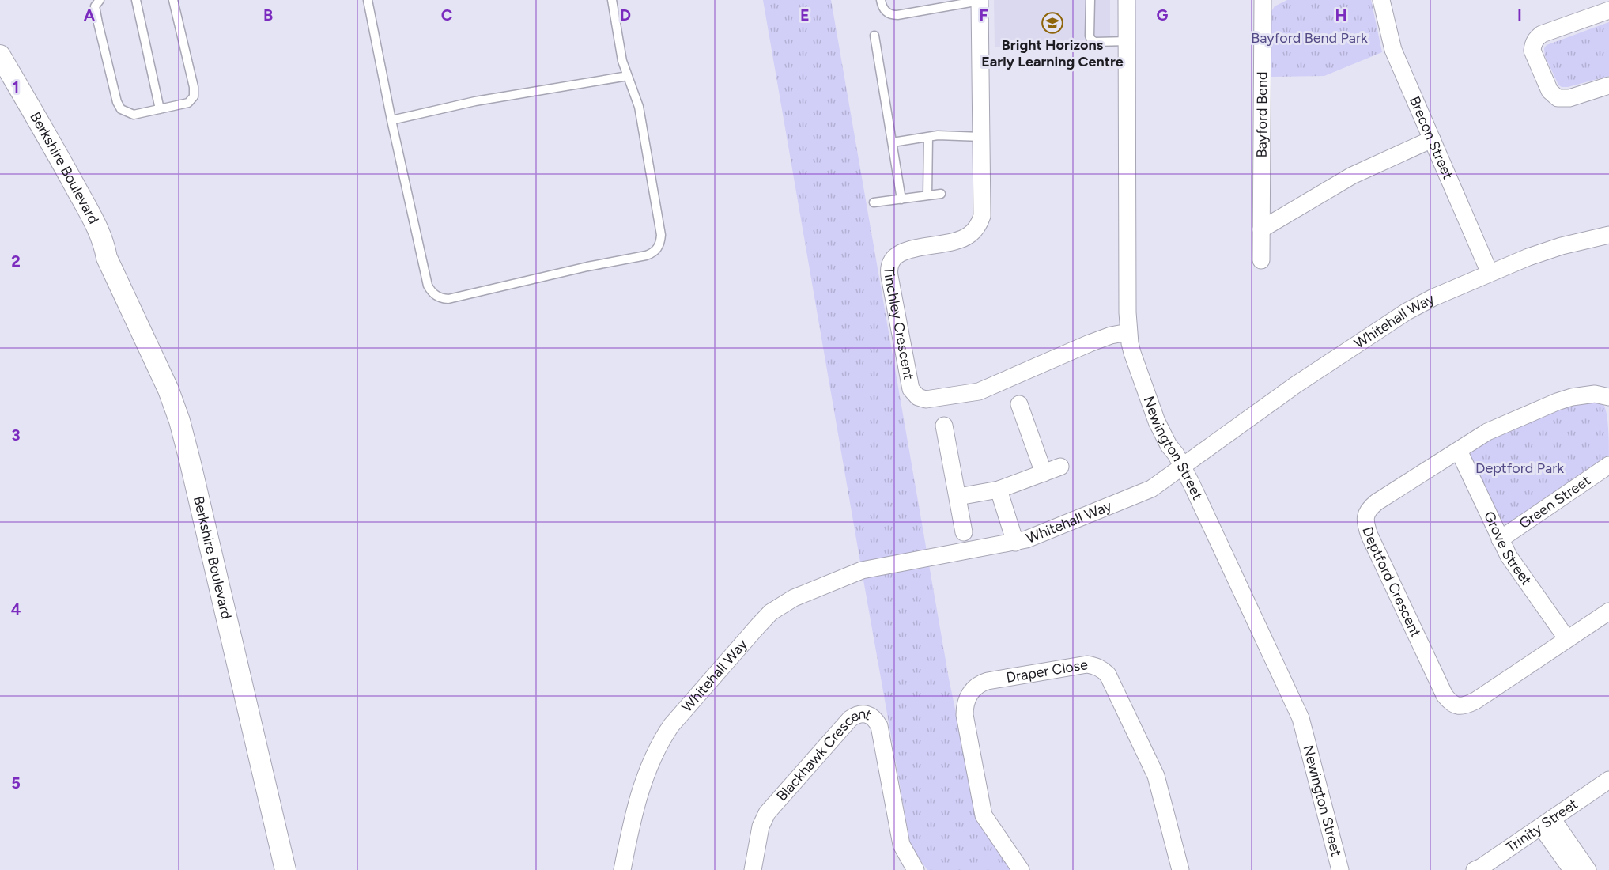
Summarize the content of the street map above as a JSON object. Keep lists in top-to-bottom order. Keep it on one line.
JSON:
{"streets":{"street":["Bayford Bend","Brecon Street","Berkshire Boulevard","Whitehall Way","Tinchley Crescent","Newington Street","Green Street","Grove Street","Deptford Crescent","Draper Close","Blackhawk Crescent","Trinity Street"]},"crossings":[["Brecon Street","Whitehall Way"],["Whitehall Way","Newington Street"],["Tinchley Crescent","Newington Street"],["Green Street","Grove Street"],["Grove Street","Deptford Crescent"]],"parks":["Bayford Bend Park","Deptford Park"],"places":{"school or university":["Bright Horizons Early Learning Centre"]},"grid":{"columns":["A","B","C","D","E","F","G","H","I"],"rows":["1","2","3","4","5"]}}
